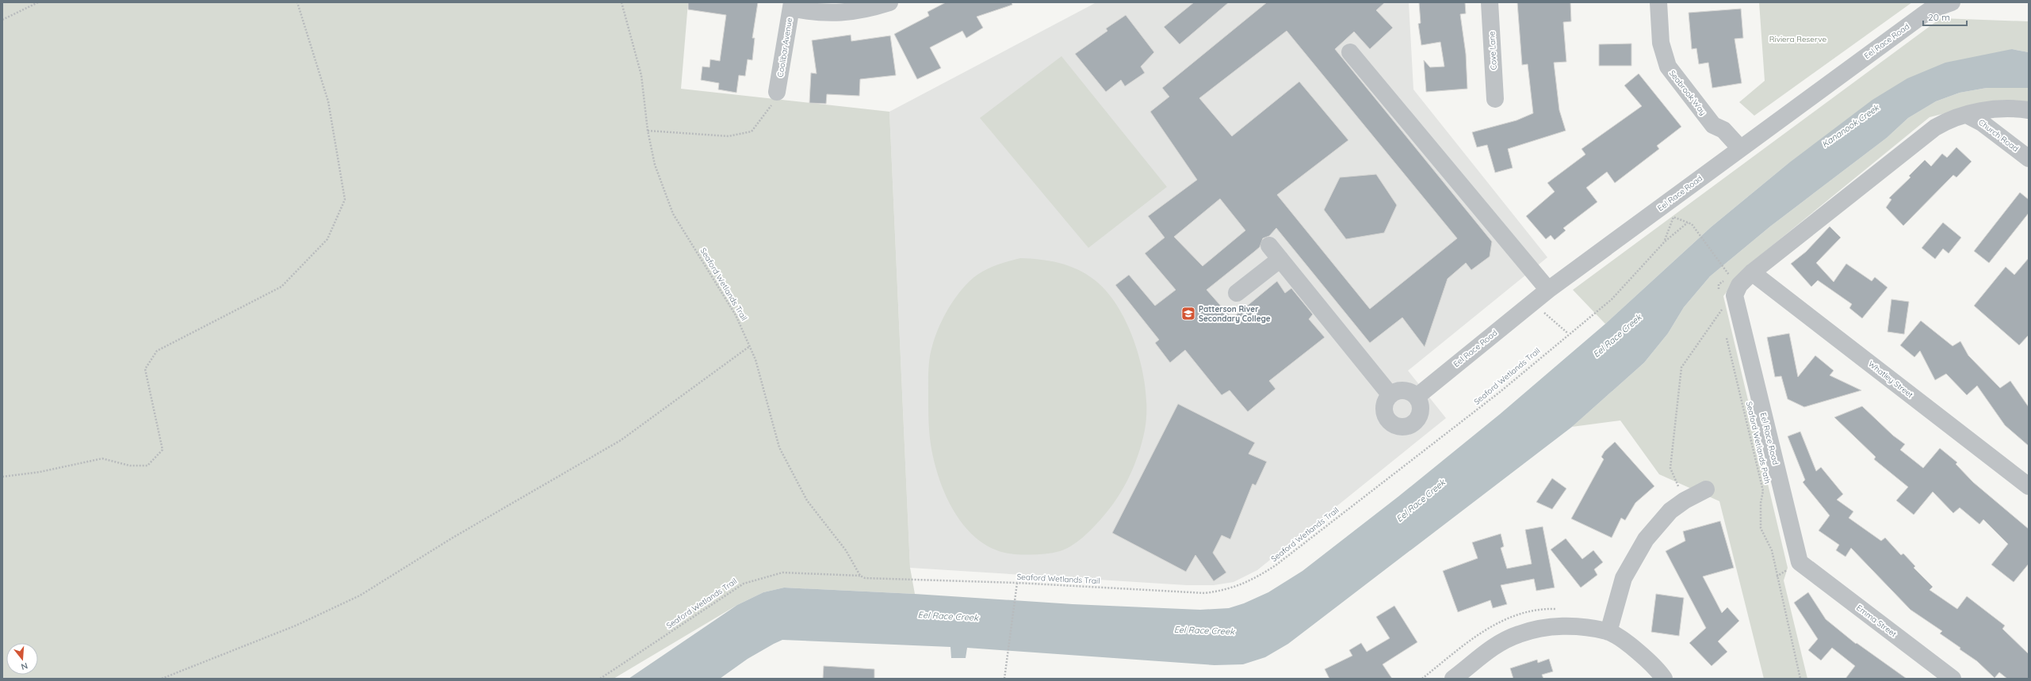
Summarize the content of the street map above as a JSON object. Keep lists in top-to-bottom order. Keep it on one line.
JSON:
{"streets":{"street":["Eel Race Road","Coolibar Avenue","Cove Lane","Seabrook Way","Church Road","Whatley Street","Emma Street"],"path":["Seaford Wetlands Trail","Seaford Wetlands Path"]},"crossings":[["Eel Race Road","Seabrook Way"],["Eel Race Road","Seaford Wetlands Trail"],["Eel Race Road","Emma Street"]],"water":["Kananook Creek","Eel Race Creek"],"parks":["Riviera Reserve"],"places":{"school or university":["Patterson River Secondary College"]},"scale_bar":"20 m","north":"bottom"}
